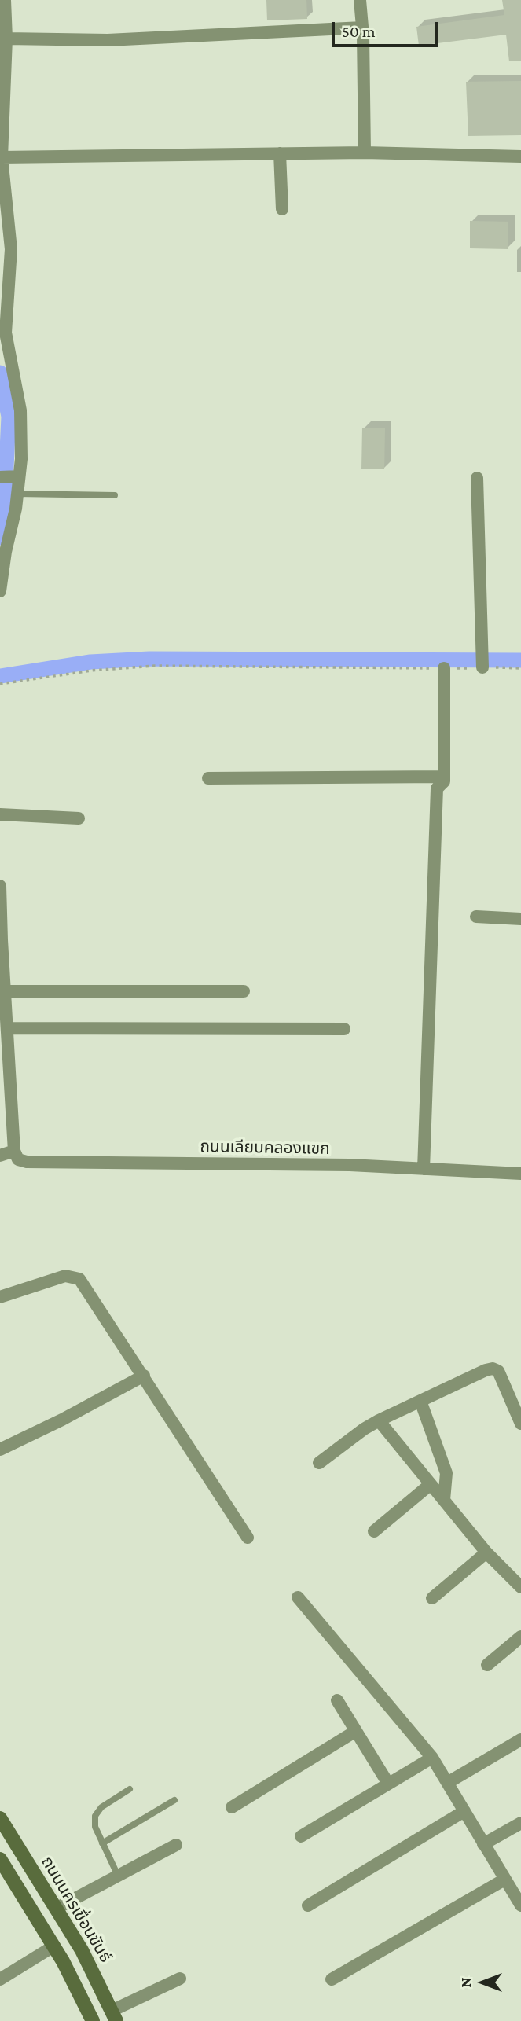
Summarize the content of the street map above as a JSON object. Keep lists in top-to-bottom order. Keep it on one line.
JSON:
{"streets":{"main road":["ถนนนครเขื่อนขันธ์"],"street":["ถนนเลียบคลองแขก"]},"scale_bar":"50 m","north":"left"}
